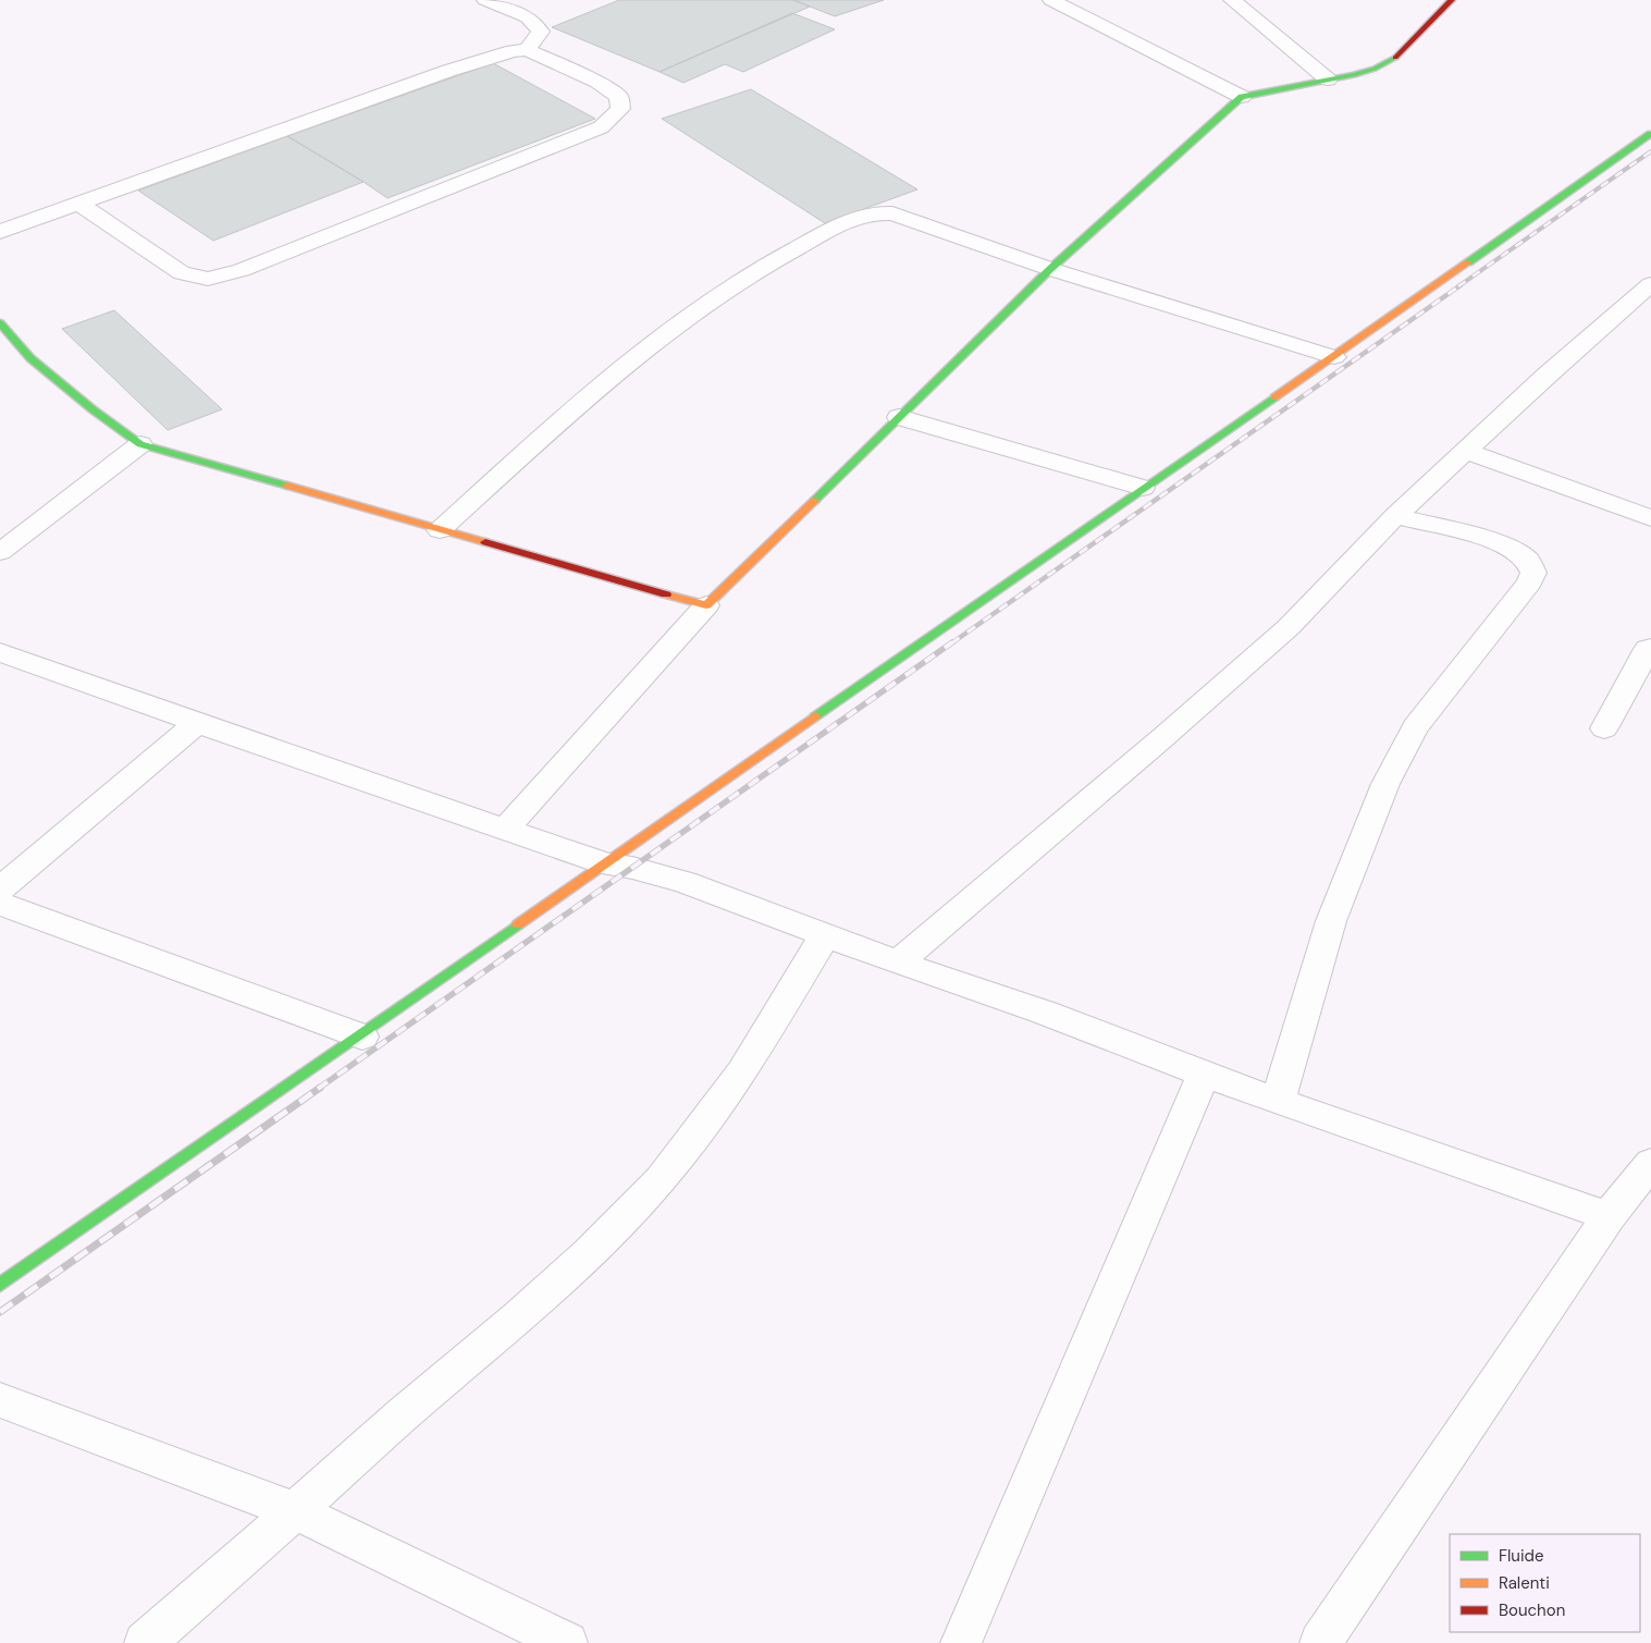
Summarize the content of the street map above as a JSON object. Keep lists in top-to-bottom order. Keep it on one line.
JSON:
{"legend":["Fluide","Ralenti","Bouchon"]}
